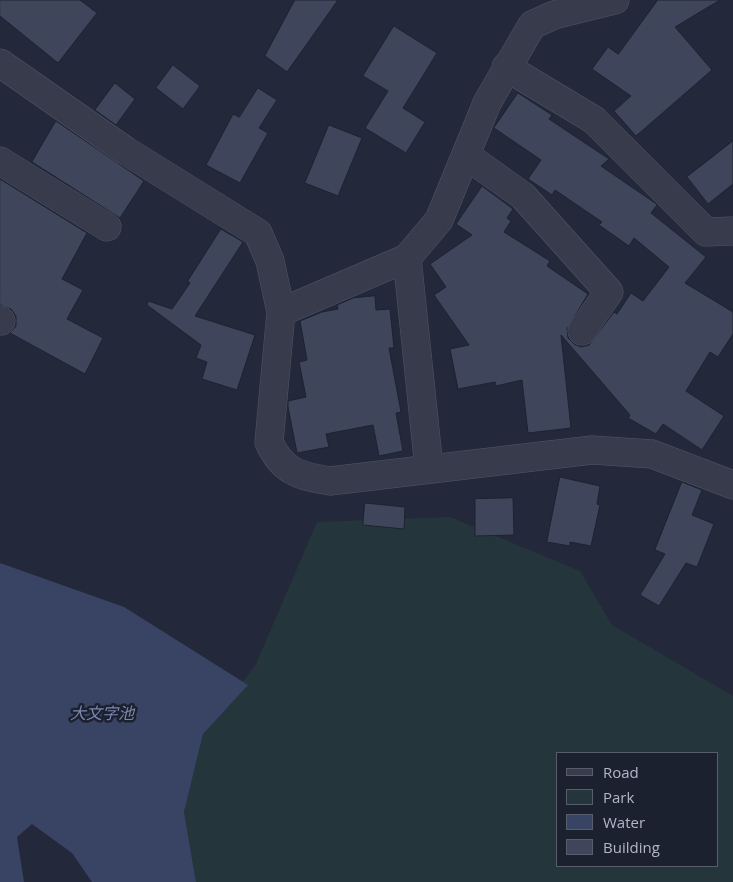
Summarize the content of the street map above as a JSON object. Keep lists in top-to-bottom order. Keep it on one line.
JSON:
{"water":["大文字池"],"legend":["Road","Park","Water","Building"]}
